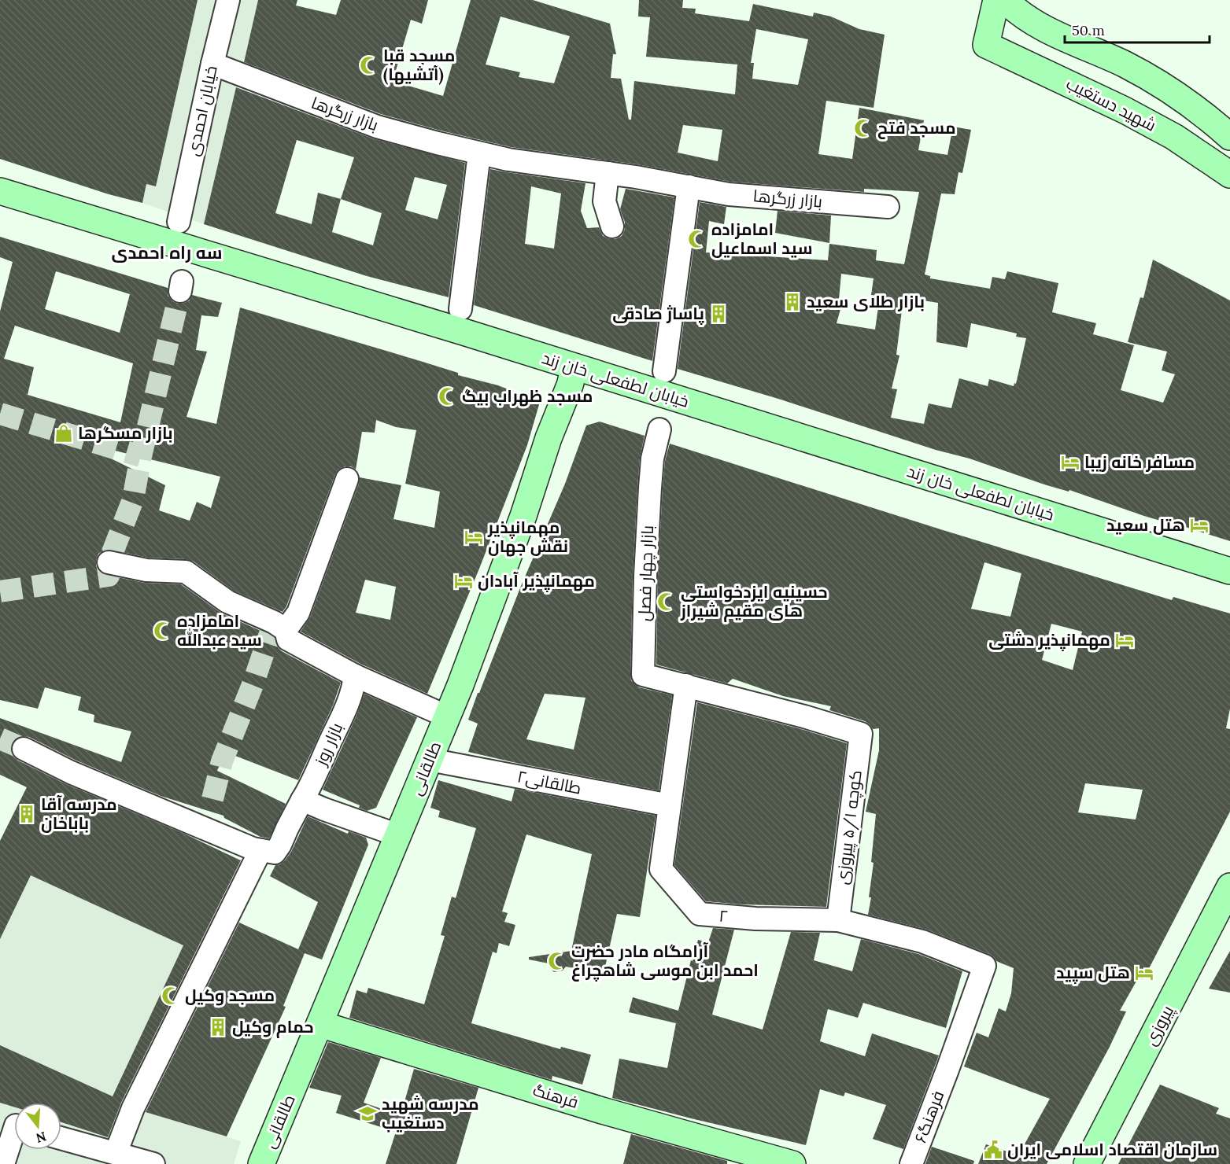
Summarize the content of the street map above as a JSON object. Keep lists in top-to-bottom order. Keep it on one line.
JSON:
{"streets":{"street":["شهید دستغیب","خیابان احمدی","بازار زرگرها","خیابان لطفعلی خان زند","بازار چهار فصل","بازار روز","طالقانی","طالقانی۲","کوچه ۵/۱ پیروزی","۲","پیروزی","فرهنگ","فرهنگ۶"]},"crossings":[["خیابان احمدی","بازار زرگرها"],["خیابان لطفعلی خان زند","طالقانی"],["بازار چهار فصل","کوچه ۵/۱ پیروزی"],["بازار چهار فصل","۲"],["طالقانی","طالقانی۲"],["طالقانی","فرهنگ"],["طالقانی۲","۲"],["کوچه ۵/۱ پیروزی","۲"],["۲","فرهنگ۶"]],"districts":["سه راه احمدی"],"places":{"mosque":["مسجد قبا (آتشیها)","مسجد فتح","امامزاده سید اسماعیل","مسجد ظهراب بیگ","حسینیه ایزدخواستی های مقیم شیراز","امامزاده سید عبدالله","آرامگاه مادر حضرت احمد ابن موسی شاهچراغ","مسجد وکیل"],"building":["بازار طلای سعید","پاساژ صادقی","مدرسه آقا باباخان","حمام وکیل"],"shop":["بازار مسگرها"],"hotel":["مسافر خانه زیبا","هتل سعيد","مهمانپذیر نقش جهان","مهمانپذیر آبادان","مهمانپذیر دشتی","هتل سپید"],"school or university":["مدرسه شهید دستغیب"],"public building":["سازمان اقتصاد اسلامی ایران"]},"scale_bar":"50 m","north":"bottom"}
